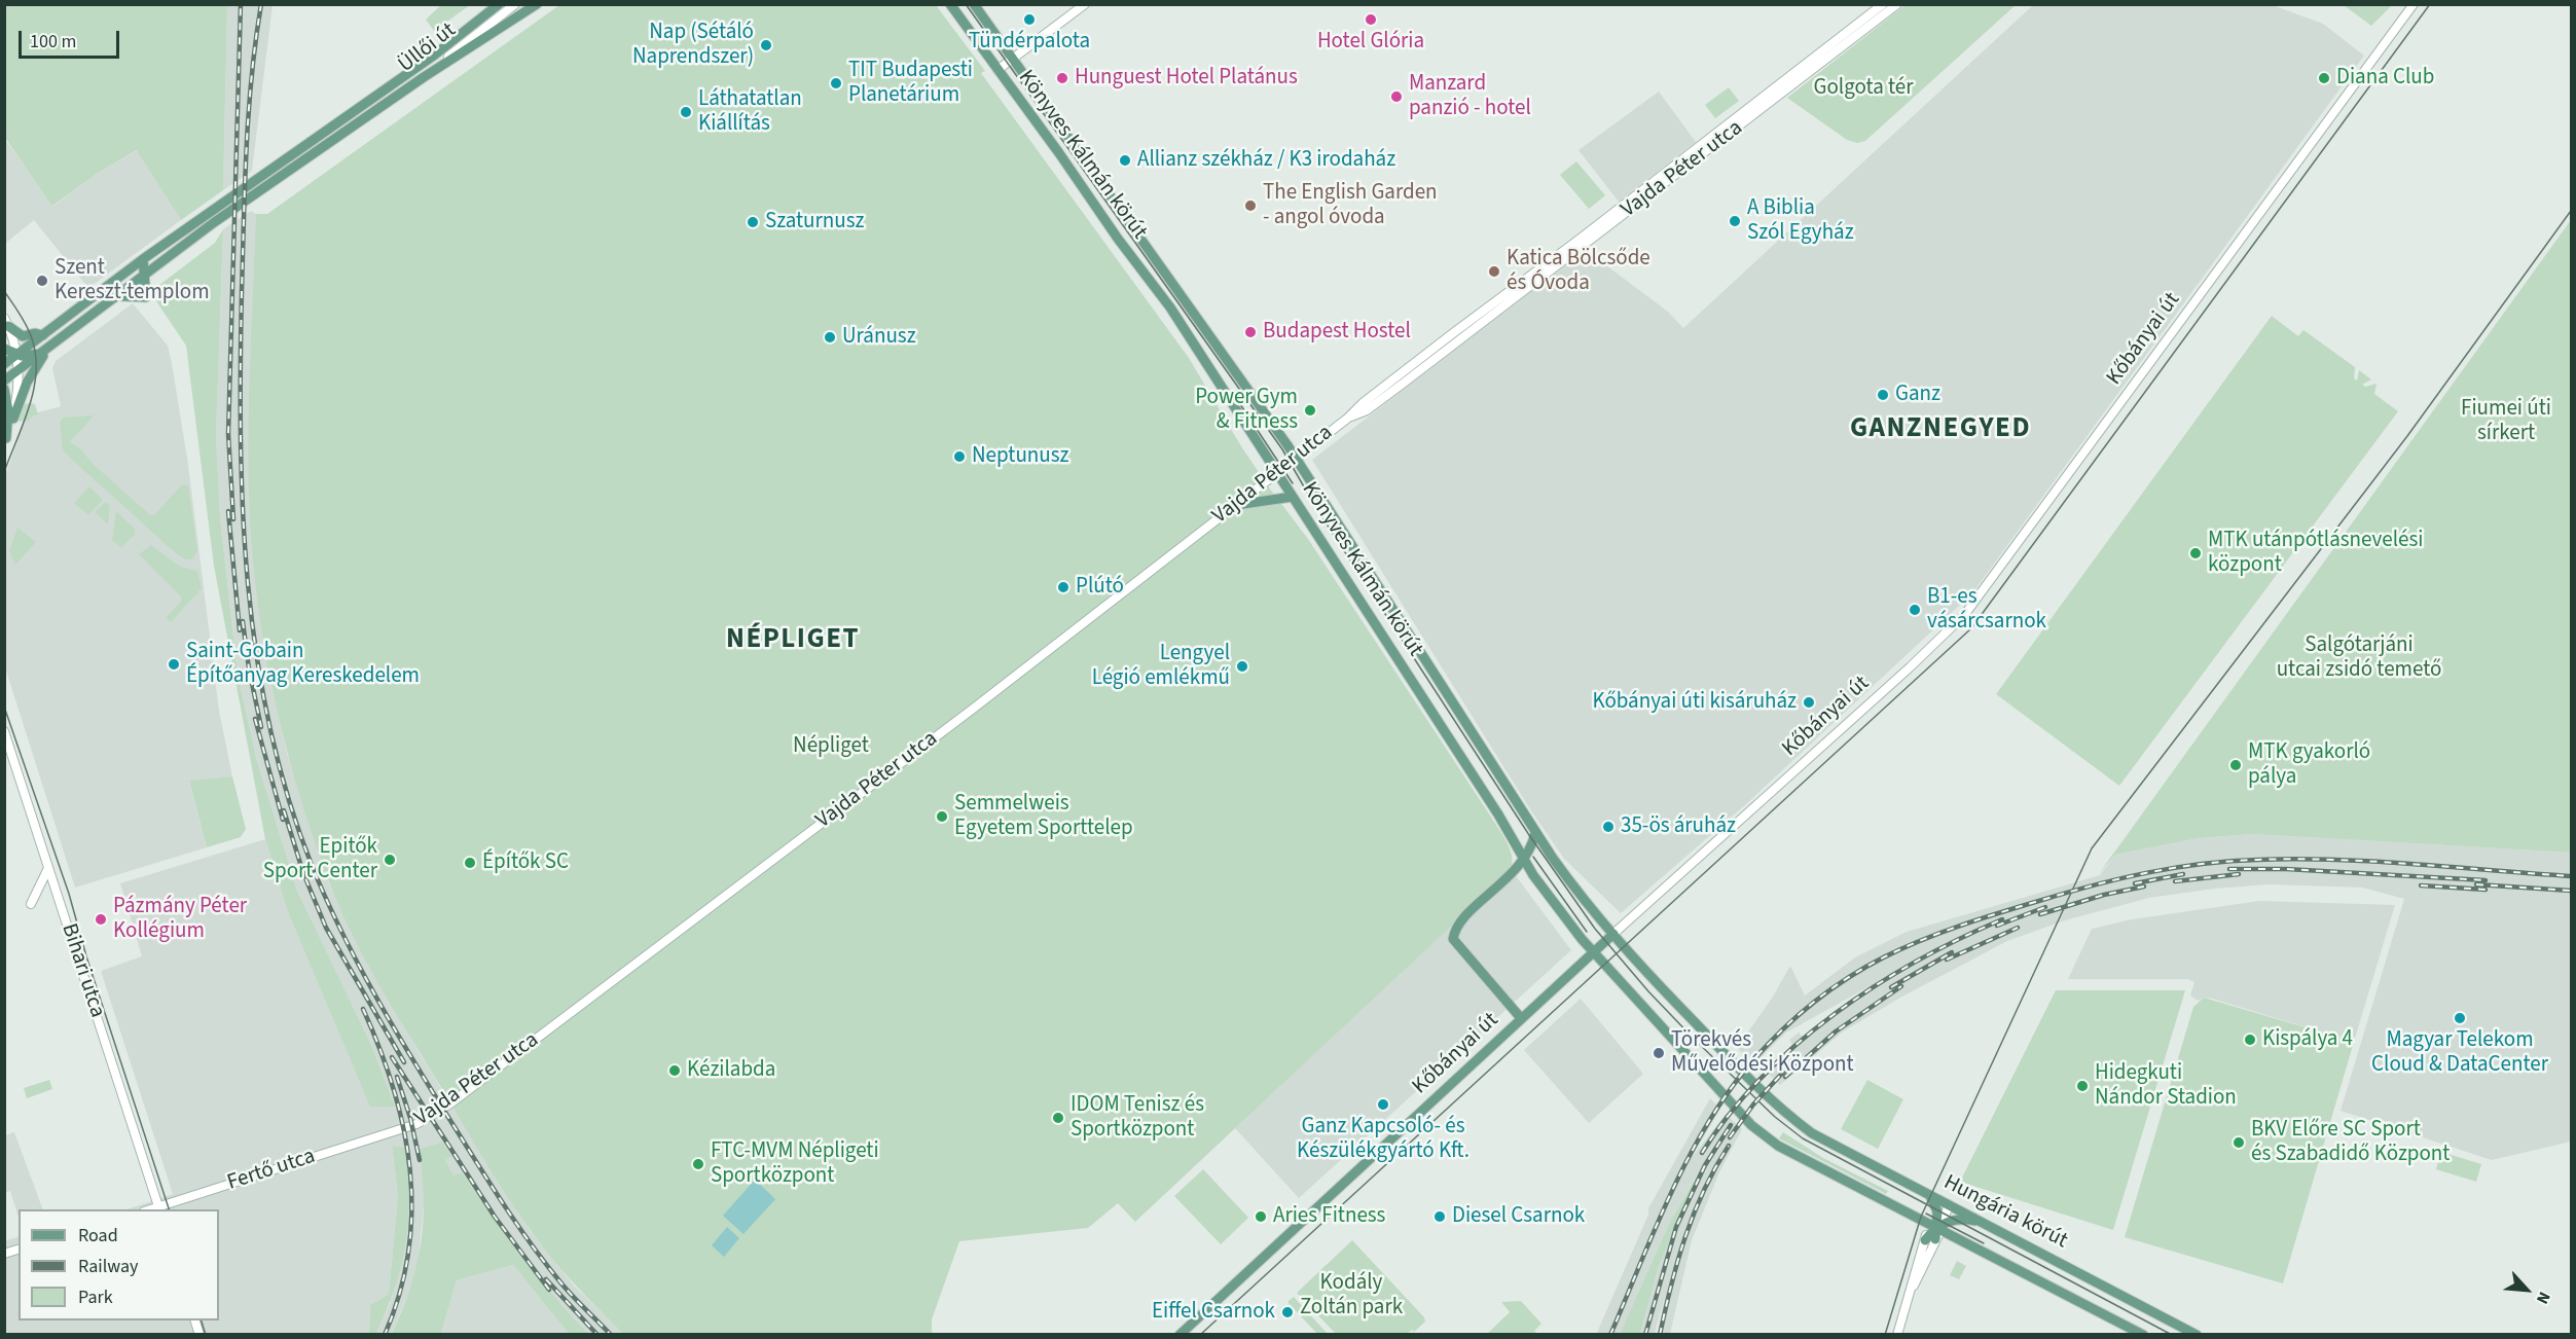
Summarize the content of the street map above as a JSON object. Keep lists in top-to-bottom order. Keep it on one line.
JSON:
{"streets":{"main road":["Üllői út","Könyves Kálmán körút","Kőbányai út","Hungária körút"],"street":["Vajda Péter utca","Bihari utca","Fertő utca"]},"crossings":[["Könyves Kálmán körút","Vajda Péter utca"],["Könyves Kálmán körút","Kőbányai út"],["Könyves Kálmán körút","Hungária körút"],["Vajda Péter utca","Fertő utca"],["Bihari utca","Fertő utca"]],"districts":["GANZNEGYED","NÉPLIGET"],"parks":["Golgota tér","Fiumei úti sírkert","Salgótarjáni utcai zsidó temető","Népliget","Kodály Zoltán park"],"places":["Tündérpalota","Hotel Glória","Nap (Sétáló Naprendszer)","Hunguest Hotel Platánus","Diana Club","TIT Budapesti Planetárium","Manzard panzió - hotel","Láthatatlan Kiállítás","Allianz székház / K3 irodaház","The English Garden - angol óvoda","A Biblia Szól Egyház","Szaturnusz","Katica Bölcsőde és Óvoda","Szent Kereszt-templom","Budapest Hostel","Uránusz","Ganz","Power Gym & Fitness","Neptunusz","MTK utánpótlásnevelési központ","Plútó","B1-es vásárcsarnok","Saint-Gobain Építőanyag Kereskedelem","Lengyel Légió emlékmű","Kőbányai úti kisáruház","MTK gyakorló pálya","Semmelweis Egyetem Sporttelep","35-ös áruház","Epitők Sport Center","Építők SC","Pázmány Péter Kollégium","Magyar Telekom Cloud & DataCenter","Kispálya 4","Törekvés Művelődési Központ","Kézilabda","Hidegkuti Nándor Stadion","Ganz Kapcsoló- és Készülékgyártó Kft.","IDOM Tenisz és Sportközpont","BKV Előre SC Sport és Szabadidő Központ","FTC-MVM Népligeti Sportközpont","Aries Fitness","Diesel Csarnok","Eiffel Csarnok"],"legend":["Road","Railway","Park"],"scale_bar":"100 m","north":"bottom right"}
